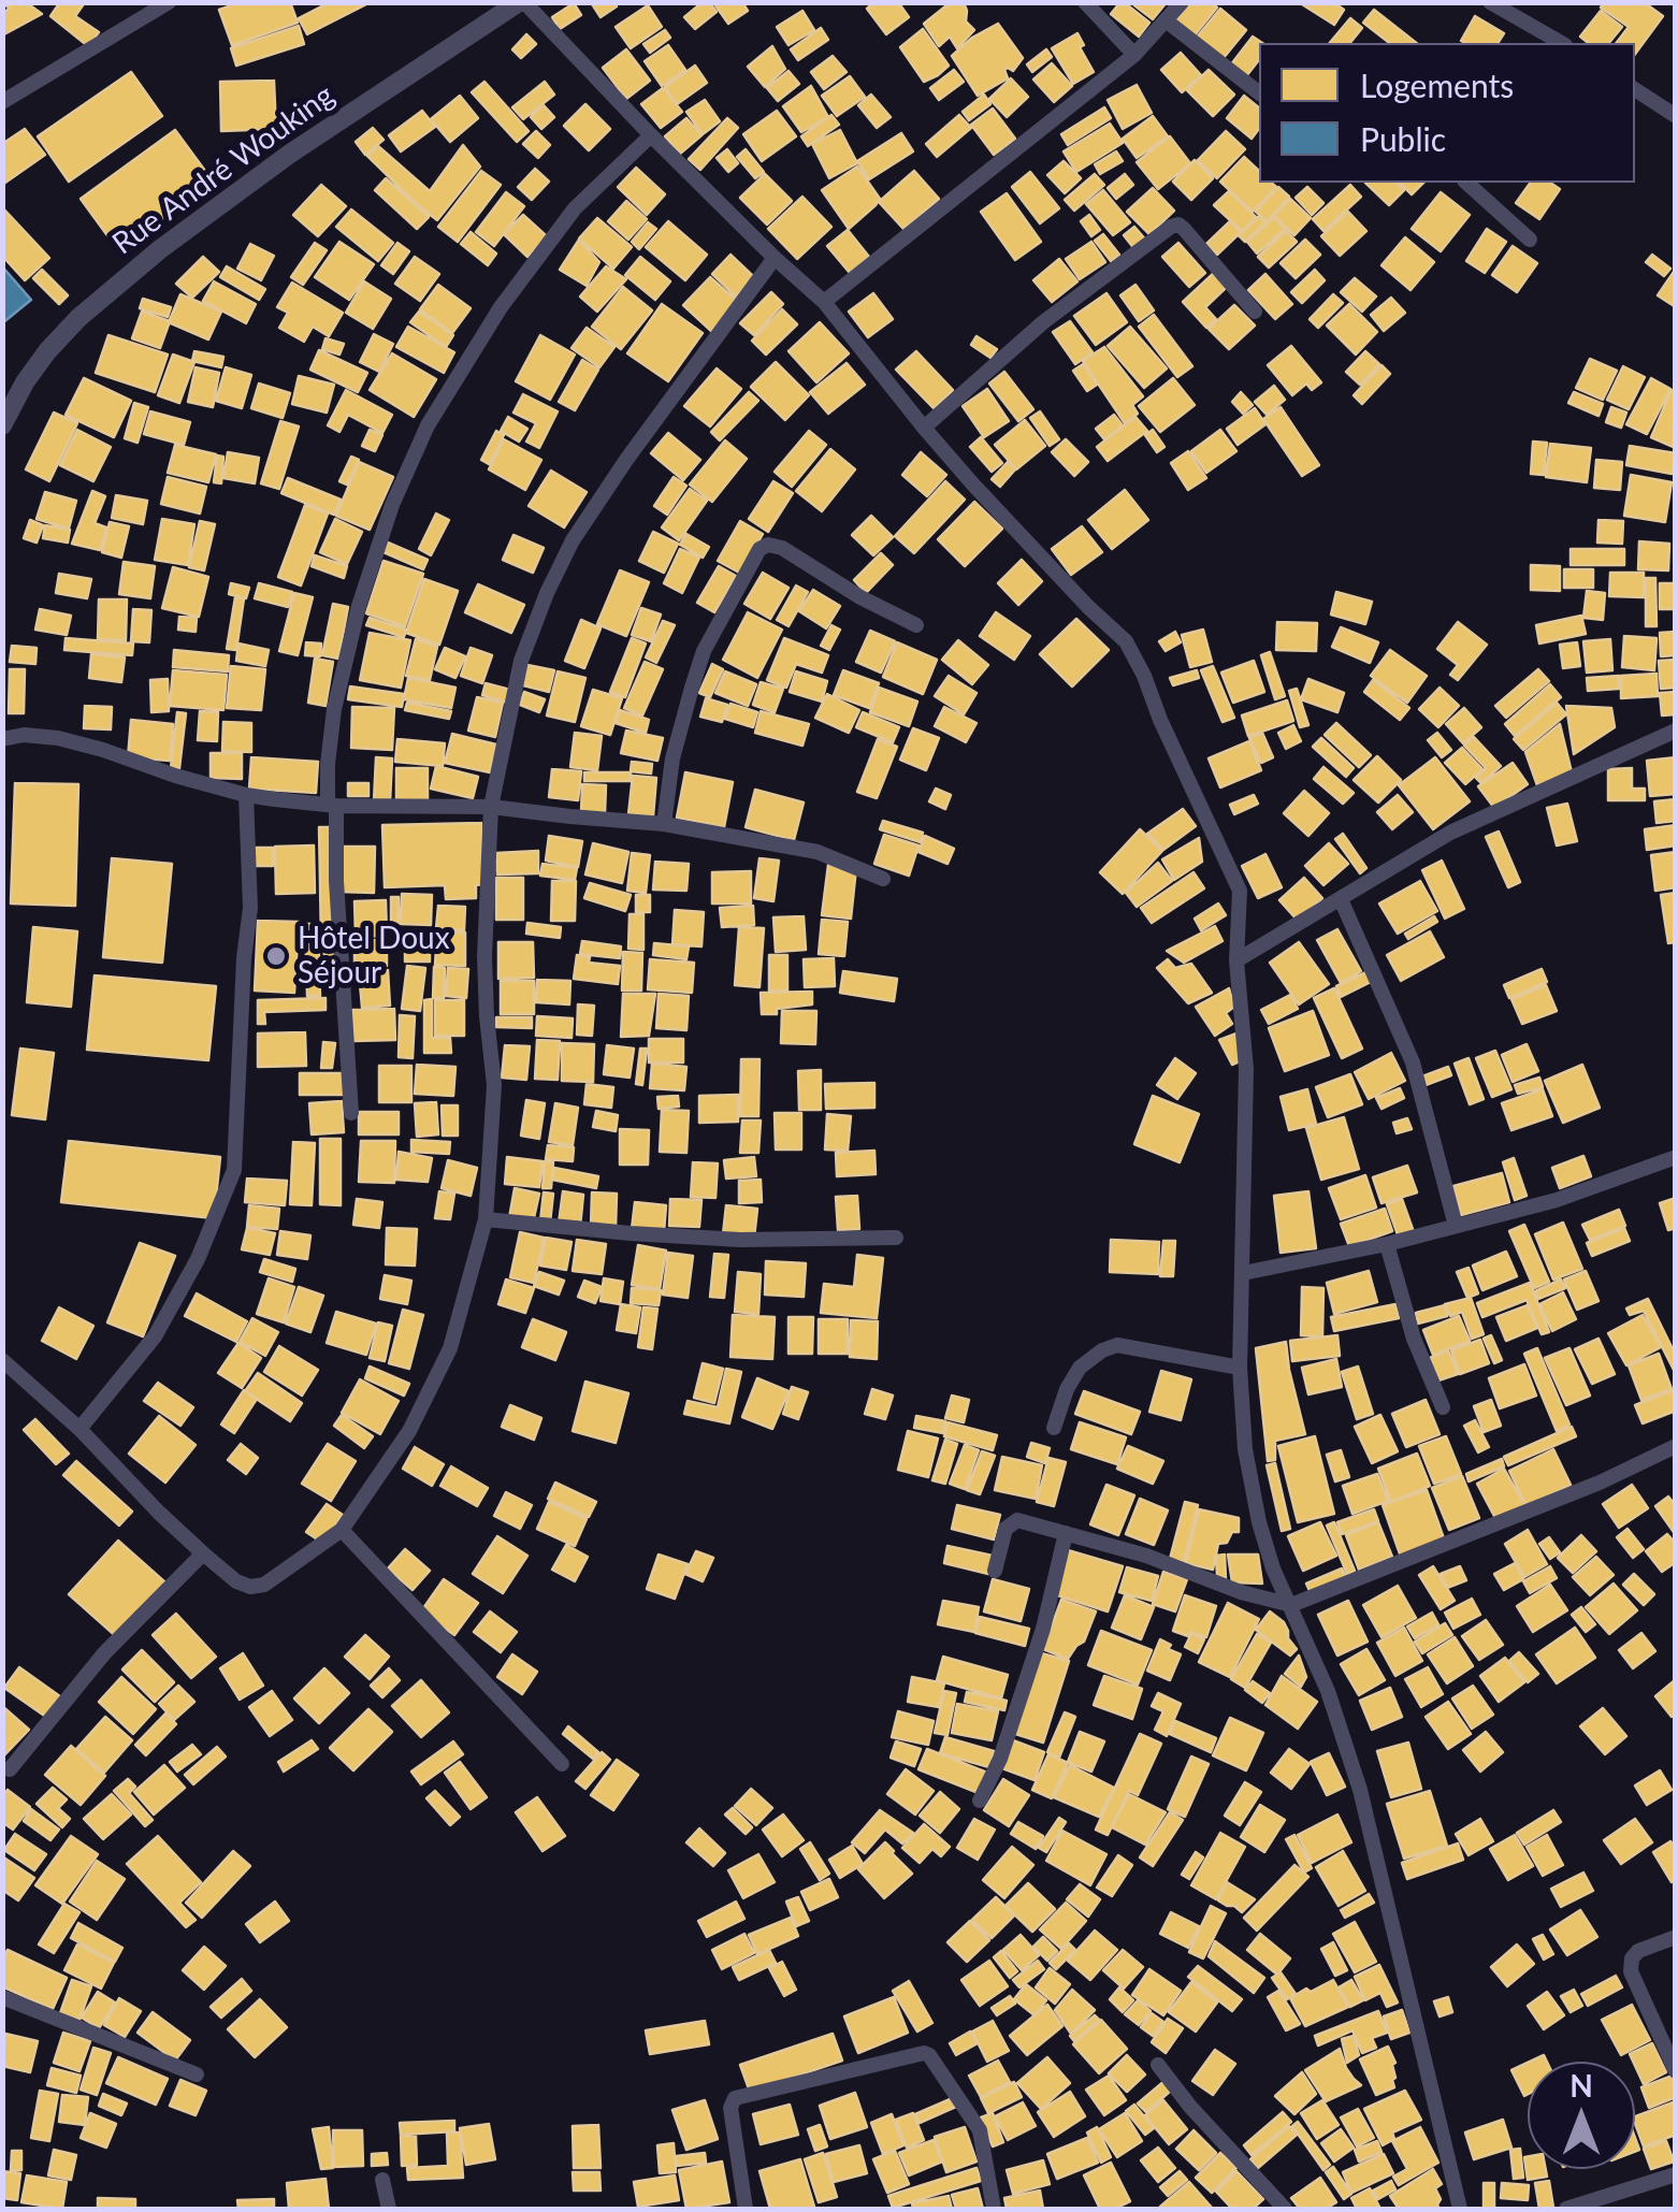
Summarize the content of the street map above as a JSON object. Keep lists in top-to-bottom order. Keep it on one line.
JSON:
{"streets":{"street":["Rue André Wouking"]},"places":["Hôtel Doux Séjour"],"legend":["Logements","Public"],"north":"top"}
